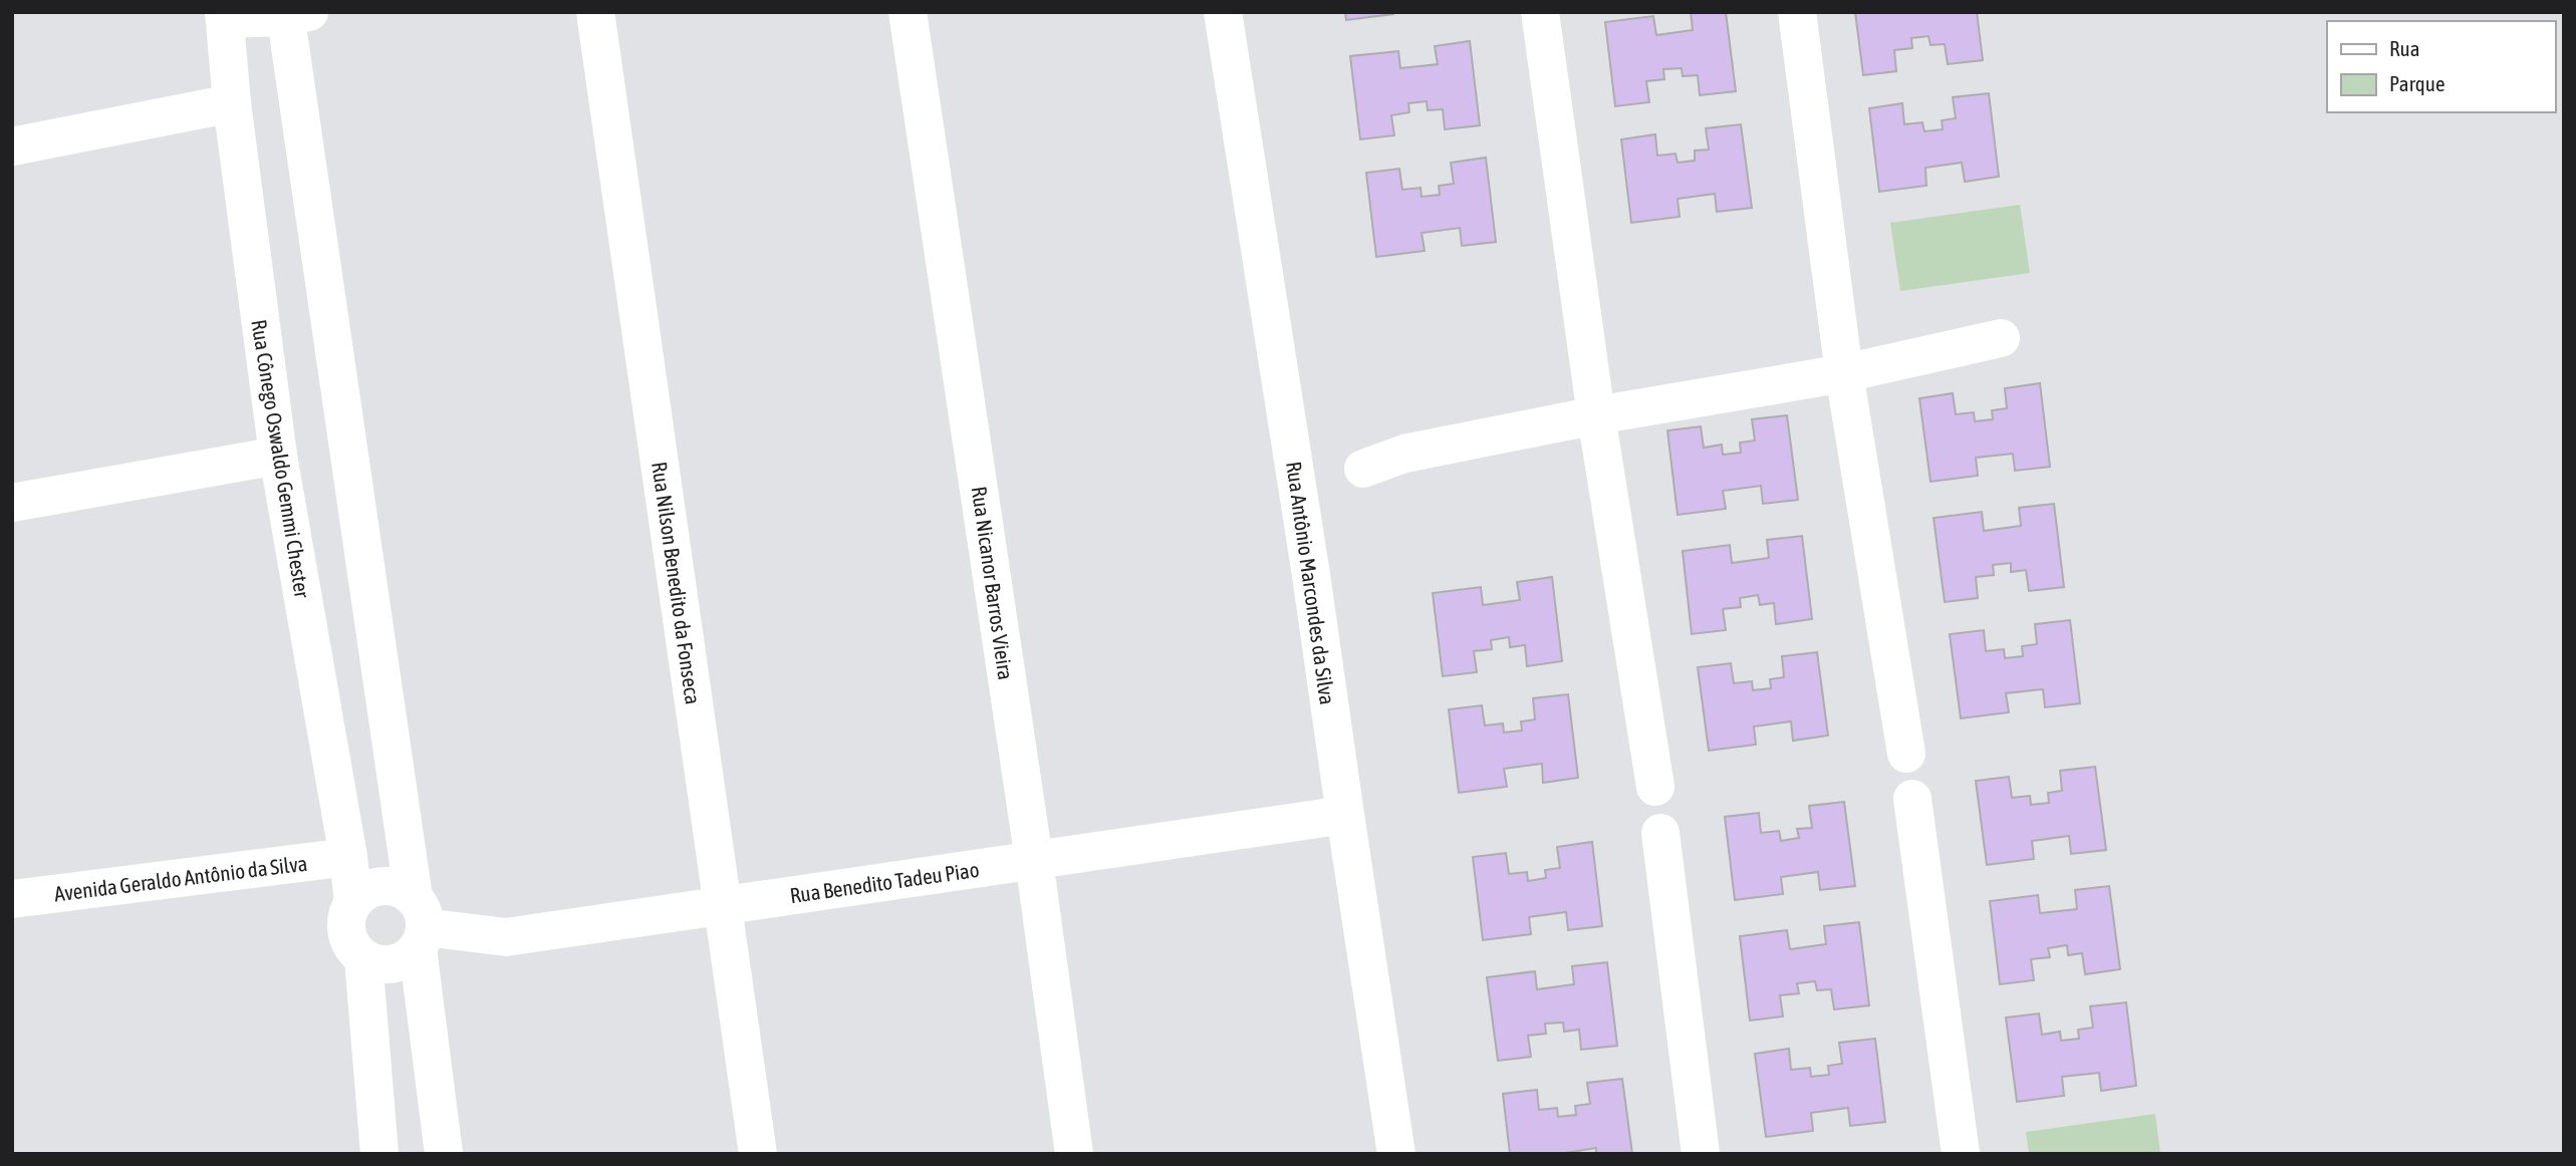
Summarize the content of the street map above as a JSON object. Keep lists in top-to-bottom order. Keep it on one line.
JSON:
{"streets":{"street":["Rua Cônego Oswaldo Gemmi Chester","Rua Nilson Benedito da Fonseca","Rua Nicanor Barros Vieira","Rua Antônio Marcondes da Silva","Avenida Geraldo Antônio da Silva","Rua Benedito Tadeu Piao"]},"crossings":[["Rua Cônego Oswaldo Gemmi Chester","Avenida Geraldo Antônio da Silva"],["Rua Cônego Oswaldo Gemmi Chester","Rua Benedito Tadeu Piao"],["Rua Nilson Benedito da Fonseca","Rua Benedito Tadeu Piao"],["Rua Nicanor Barros Vieira","Rua Benedito Tadeu Piao"],["Rua Antônio Marcondes da Silva","Rua Benedito Tadeu Piao"]],"legend":["Rua","Parque"]}
